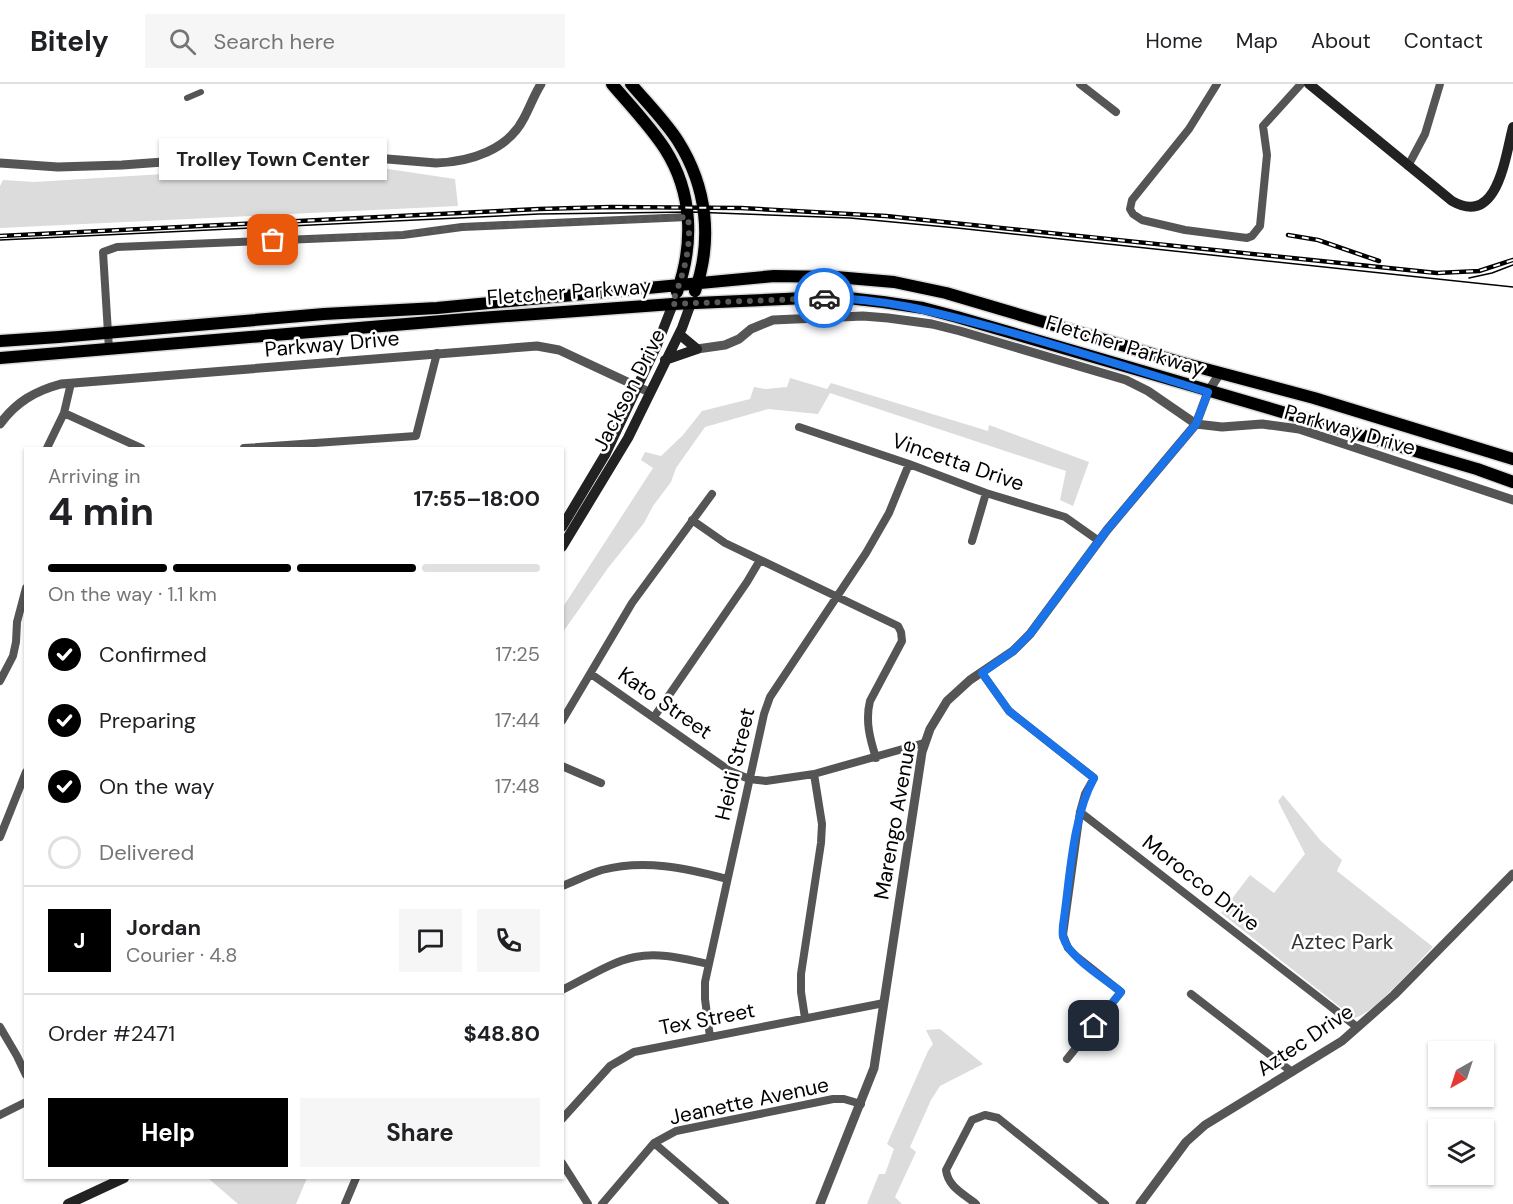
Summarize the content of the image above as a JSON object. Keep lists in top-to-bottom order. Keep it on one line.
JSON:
{"streets":{"main road":["Fletcher Parkway","Jackson Drive"],"street":["Parkway Drive","Vincetta Drive","Kato Street","Heidi Street","Marengo Avenue","Morocco Drive","Tex Street","Aztec Drive","Jeanette Avenue"]},"crossings":[["Fletcher Parkway","Jackson Drive"],["Fletcher Parkway","Marengo Avenue"],["Parkway Drive","Jackson Drive"],["Parkway Drive","Marengo Avenue"],["Vincetta Drive","Heidi Street"],["Vincetta Drive","Marengo Avenue"],["Kato Street","Heidi Street"],["Kato Street","Marengo Avenue"],["Heidi Street","Tex Street"],["Marengo Avenue","Tex Street"],["Marengo Avenue","Jeanette Avenue"],["Morocco Drive","Aztec Drive"]],"parks":["Aztec Park"],"places":["Trolley Town Center"],"north":"bottom left","page":{"header":"Bitely","search":"Search here","nav":["Home","Map","About","Contact"],"bubble":"Trolley Town Center","heading":["4 min","Arriving in","17:55–18:00"],"panel":["Jordan","Courier · 4.8","Order #2471","$48.80"],"bar":"On the way · 1.1 km","list":[["Confirmed","17:25"],["Preparing","17:44"],["On the way","17:48"],"Delivered"],"round":"J","buttons":["Help","Share"]}}
